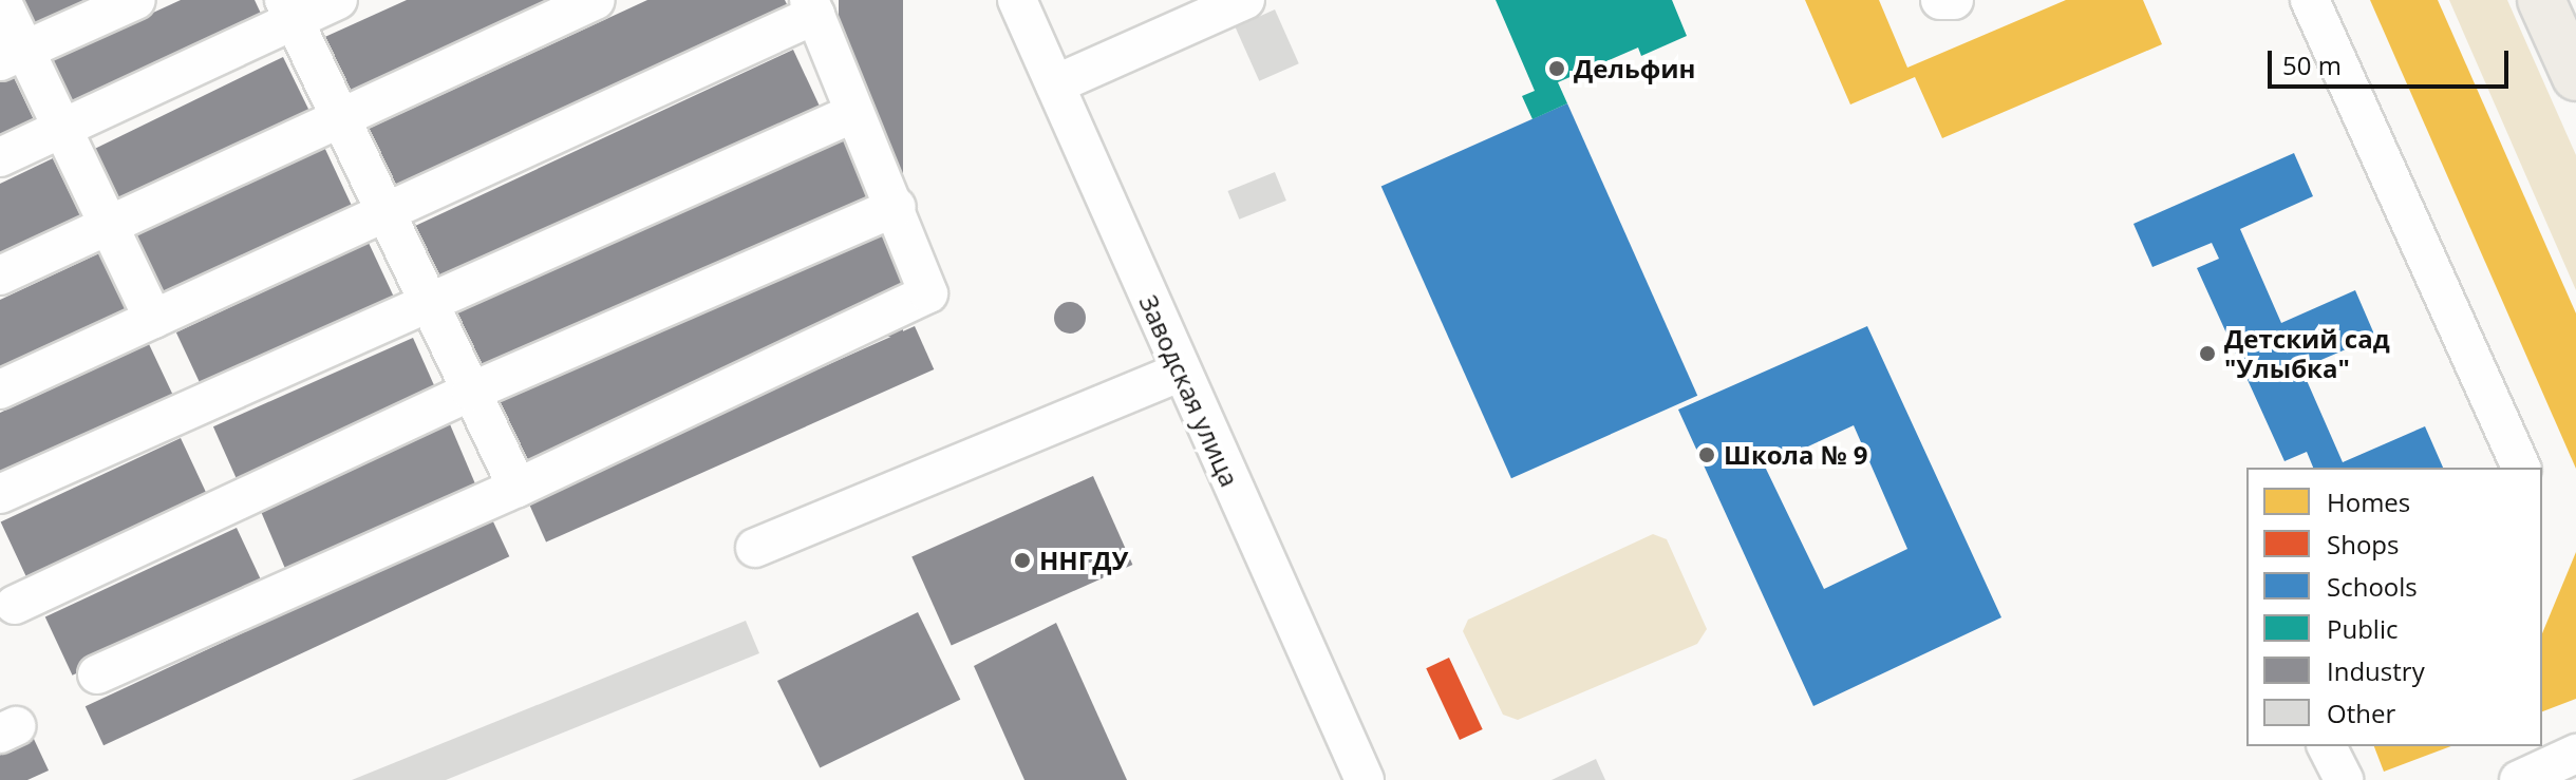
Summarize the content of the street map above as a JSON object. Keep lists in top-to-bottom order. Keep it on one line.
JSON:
{"streets":{"street":["Заводская улица"]},"places":["Дельфин","Детский сад \"Улыбка\"","Школа № 9","ННГДУ"],"legend":["Homes","Shops","Schools","Public","Industry","Other"],"scale_bar":"50 m"}
